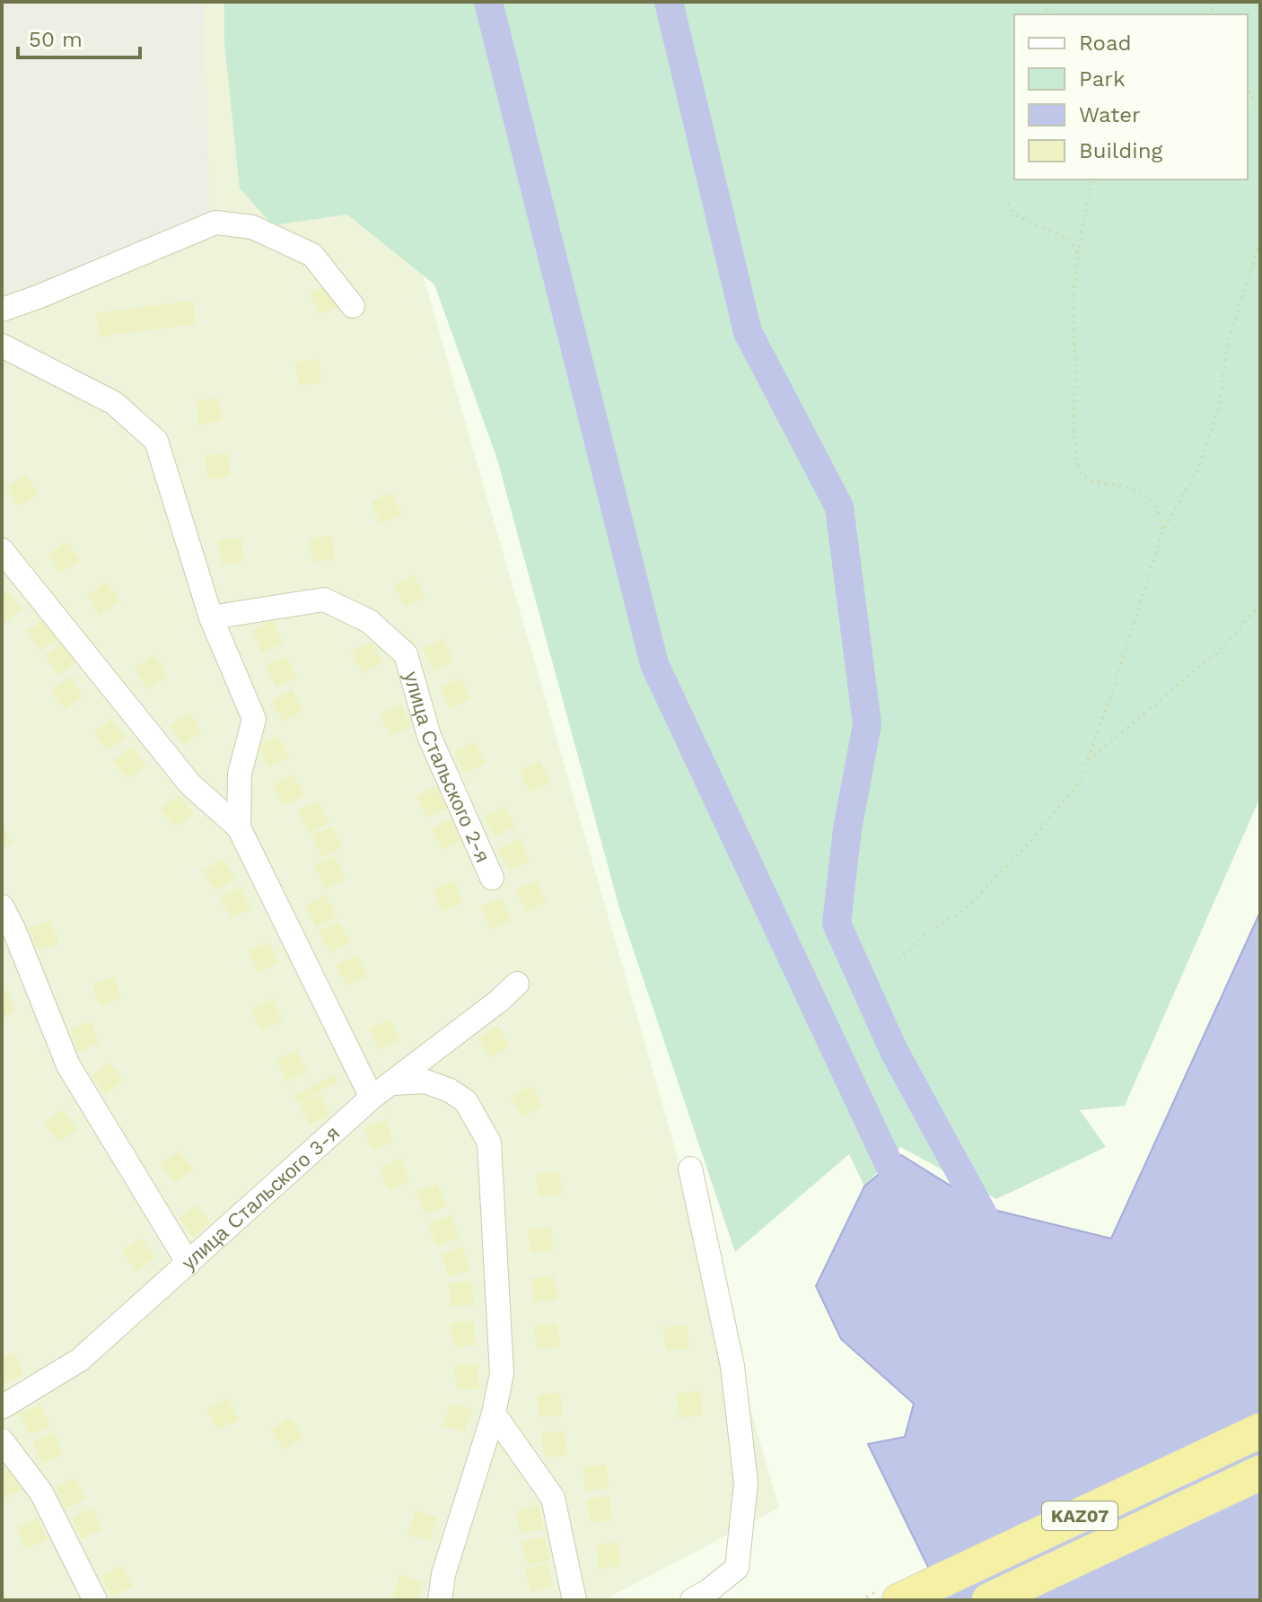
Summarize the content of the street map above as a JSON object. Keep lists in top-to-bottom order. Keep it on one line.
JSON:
{"streets":{"highway":["KAZ07"],"street":["улица Стальского 2-я","улица Стальского 3-я"]},"legend":["Road","Park","Water","Building"],"scale_bar":"50 m"}
